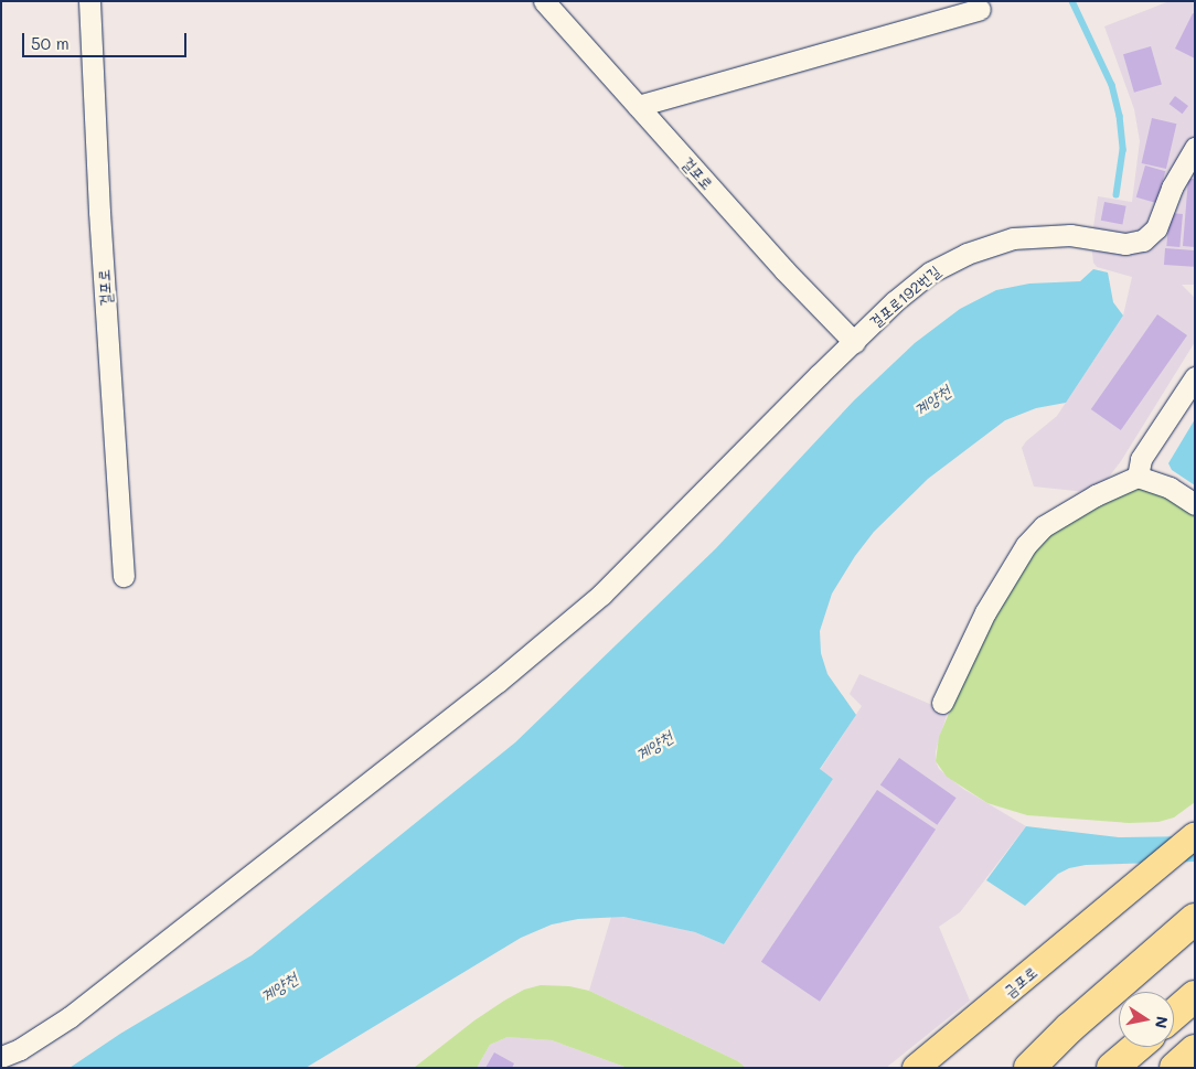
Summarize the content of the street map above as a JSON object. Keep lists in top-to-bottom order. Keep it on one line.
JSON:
{"streets":{"main road":["금포로"],"lane":["걸포로","걸포로192번길"]},"crossings":[["걸포로","걸포로192번길"]],"water":["계양천"],"scale_bar":"50 m","north":"right"}
